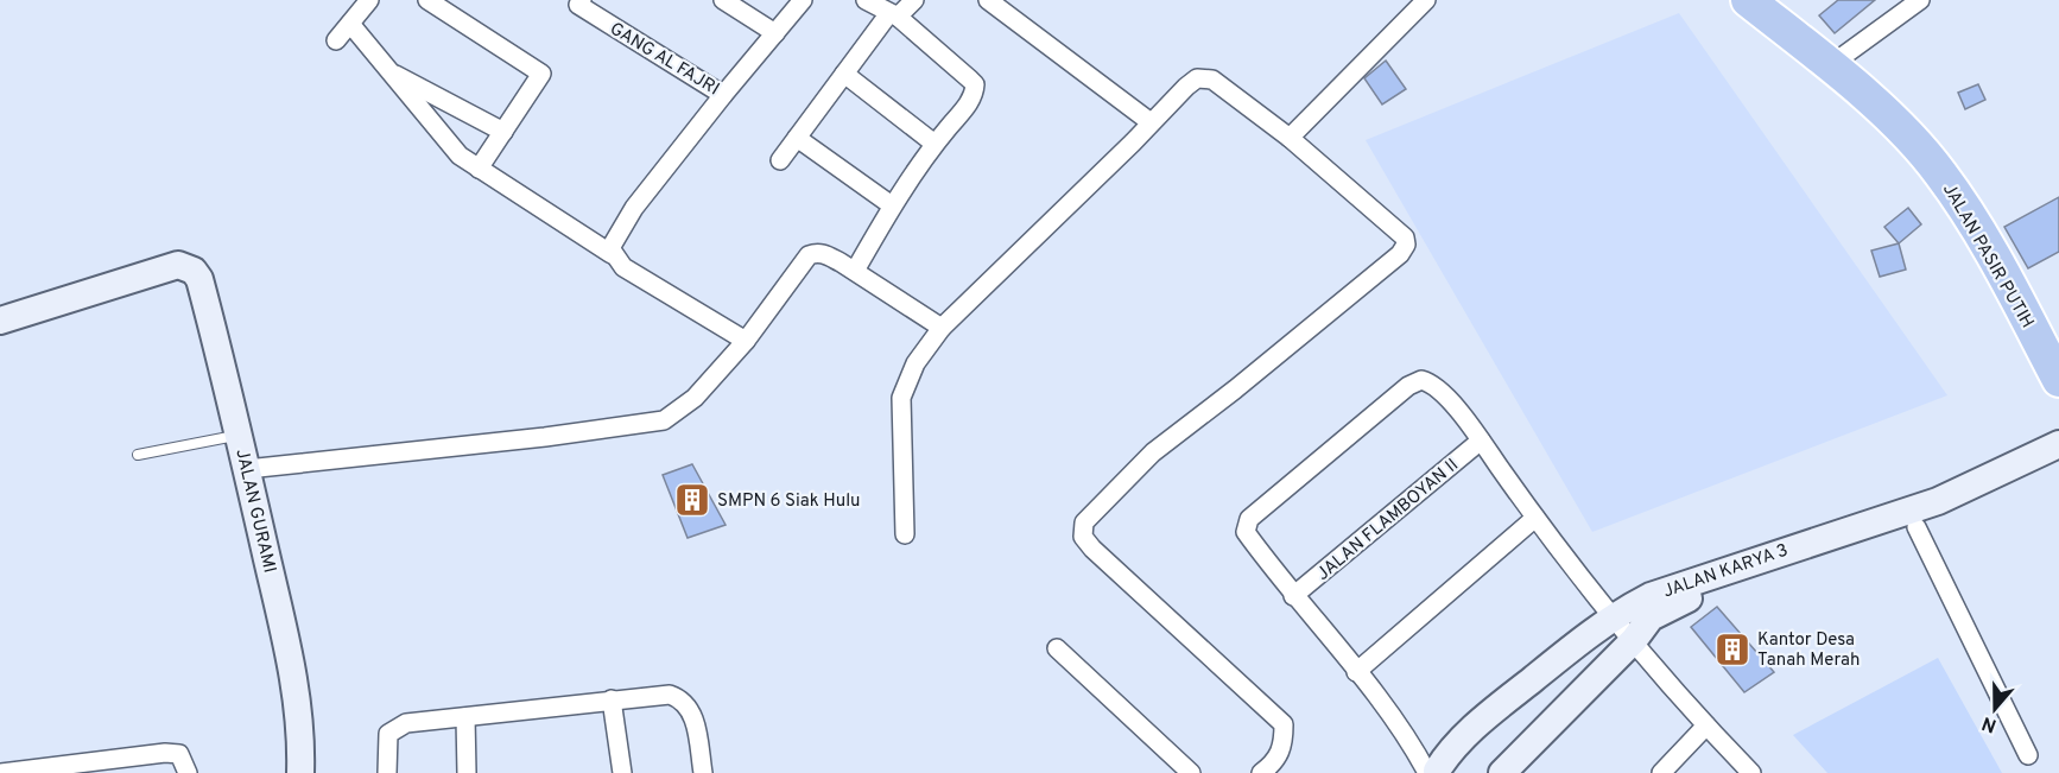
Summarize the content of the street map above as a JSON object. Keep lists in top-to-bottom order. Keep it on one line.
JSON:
{"streets":{"highway":["JALAN PASIR PUTIH"],"street":["GANG AL FAJRI","JALAN GURAMI","JALAN FLAMBOYAN II","JALAN KARYA 3"]},"places":{"building":["SMPN 6 Siak Hulu","Kantor Desa Tanah Merah"]},"north":"bottom"}
